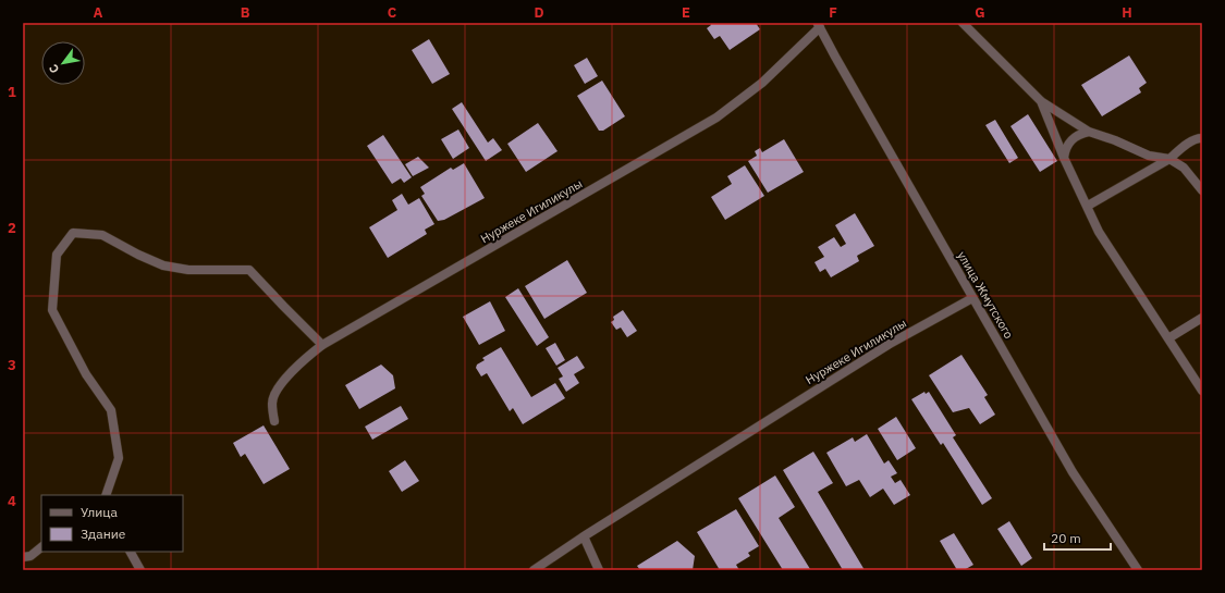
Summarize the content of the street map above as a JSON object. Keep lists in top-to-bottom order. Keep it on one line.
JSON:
{"streets":{"street":["Нуржеке Игиликулы","улица Жмутского"]},"crossings":[["Нуржеке Игиликулы","улица Жмутского"]],"legend":["Улица","Здание"],"scale_bar":"20 m","north":"bottom left","grid":{"columns":["A","B","C","D","E","F","G","H"],"rows":["1","2","3","4"]}}
